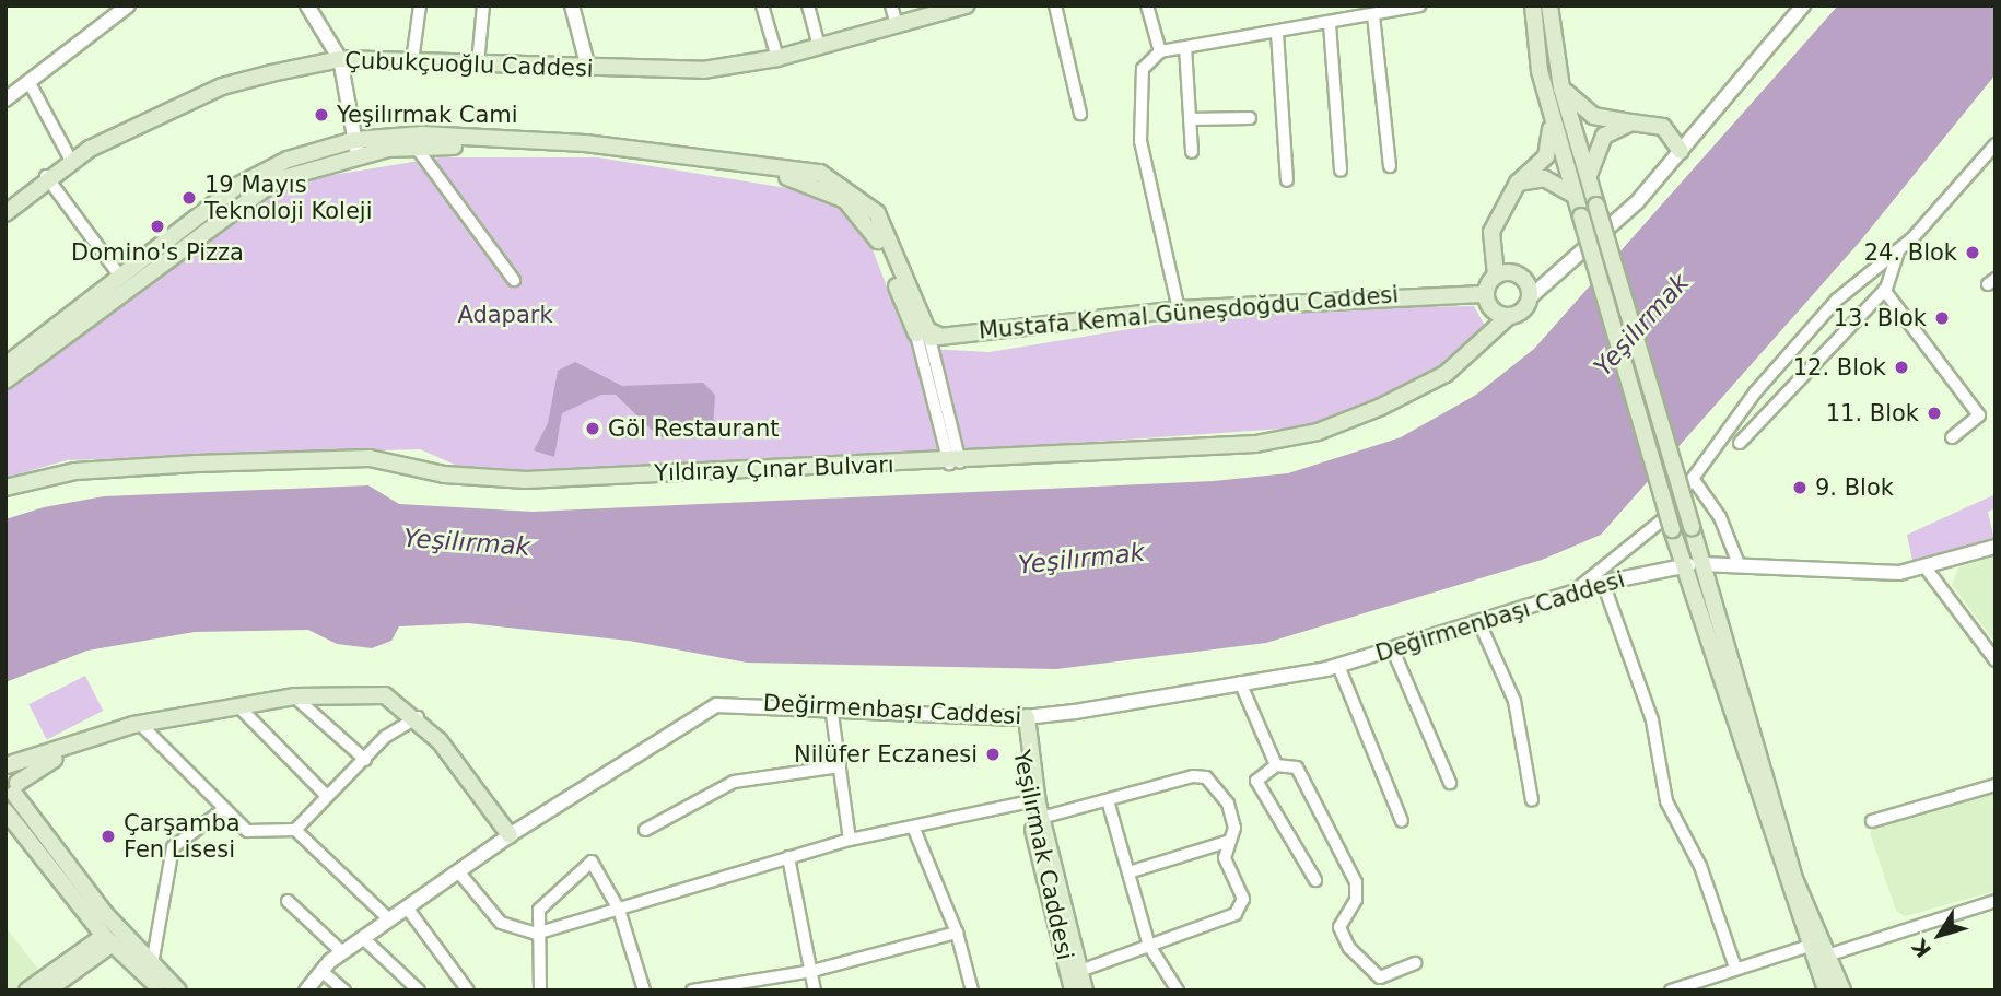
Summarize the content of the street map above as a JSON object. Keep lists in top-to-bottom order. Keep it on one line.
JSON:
{"streets":{"main road":["Çubukçuoğlu Caddesi","Mustafa Kemal Güneşdoğdu Caddesi","Yıldıray Çınar Bulvarı","Yeşilırmak Caddesi"],"street":["Değirmenbaşı Caddesi"]},"crossings":[["Mustafa Kemal Güneşdoğdu Caddesi","Yıldıray Çınar Bulvarı"],["Değirmenbaşı Caddesi","Yeşilırmak Caddesi"]],"water":["Yeşilırmak"],"parks":["Adapark"],"places":["Yeşilırmak Cami","19 Mayıs Teknoloji Koleji","Domino's Pizza","24. Blok","13. Blok","12. Blok","11. Blok","Göl Restaurant","9. Blok","Nilüfer Eczanesi","Çarşamba Fen Lisesi"],"north":"bottom left"}
